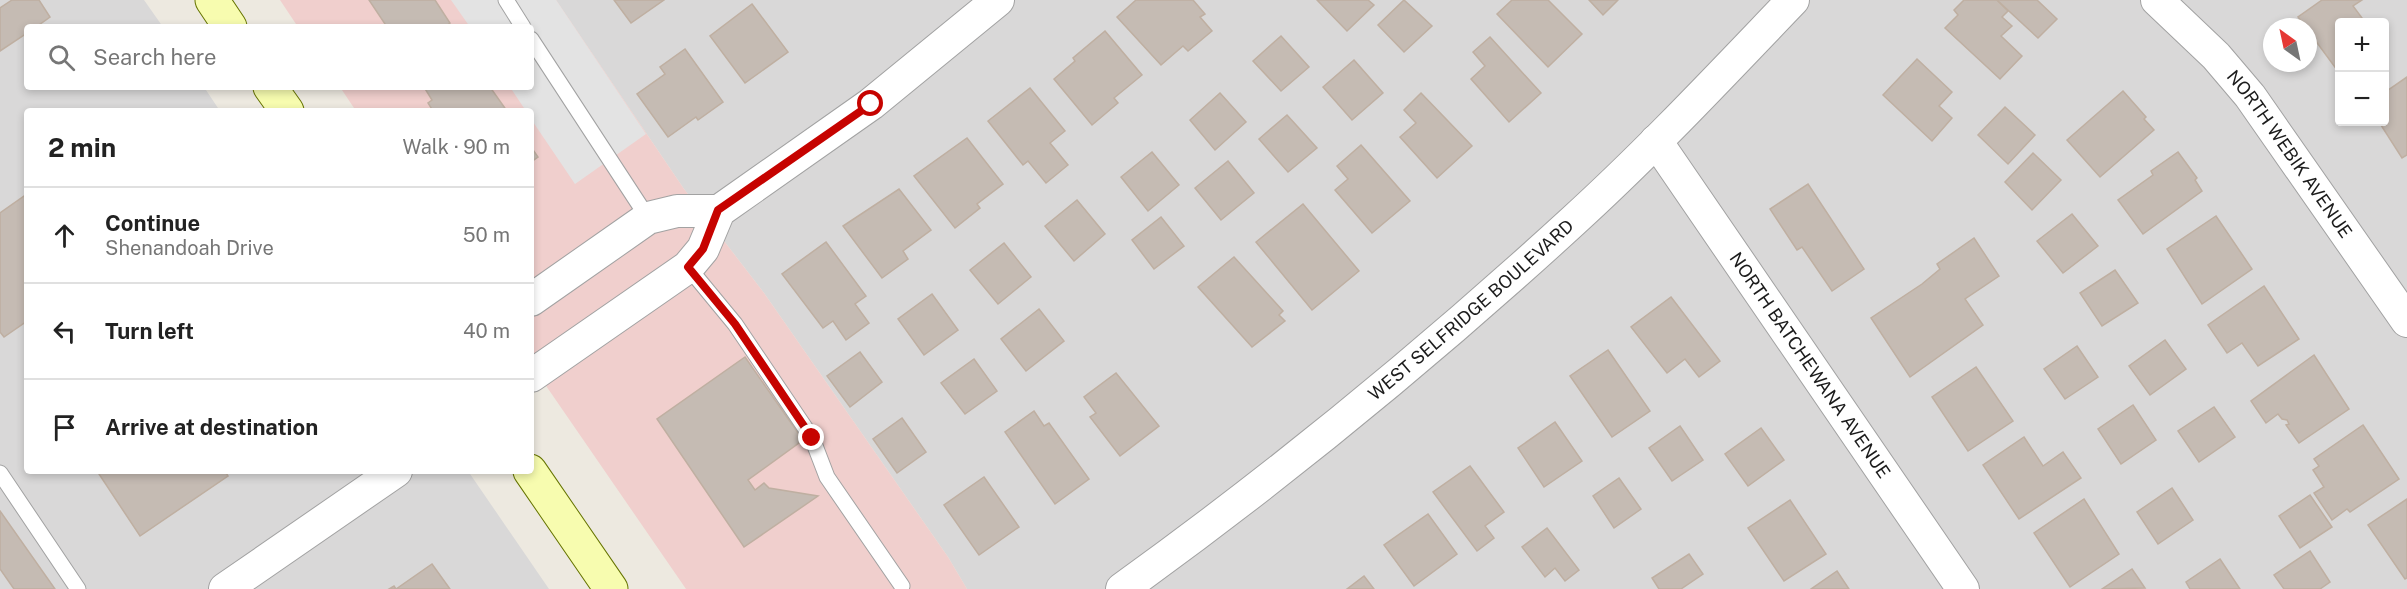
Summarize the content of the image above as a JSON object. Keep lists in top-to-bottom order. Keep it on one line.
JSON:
{"streets":{"street":["NORTH WEBIK AVENUE","WEST SELFRIDGE BOULEVARD","NORTH BATCHEWANA AVENUE"]},"crossings":[["WEST SELFRIDGE BOULEVARD","NORTH BATCHEWANA AVENUE"]],"north":"top left","page":{"map_buttons":["+","−"],"search":"Search here","heading":["2 min","Walk · 90 m"],"list":[["Continue","Shenandoah Drive","50 m"],["Turn left","40 m"],"Arrive at destination"]}}
